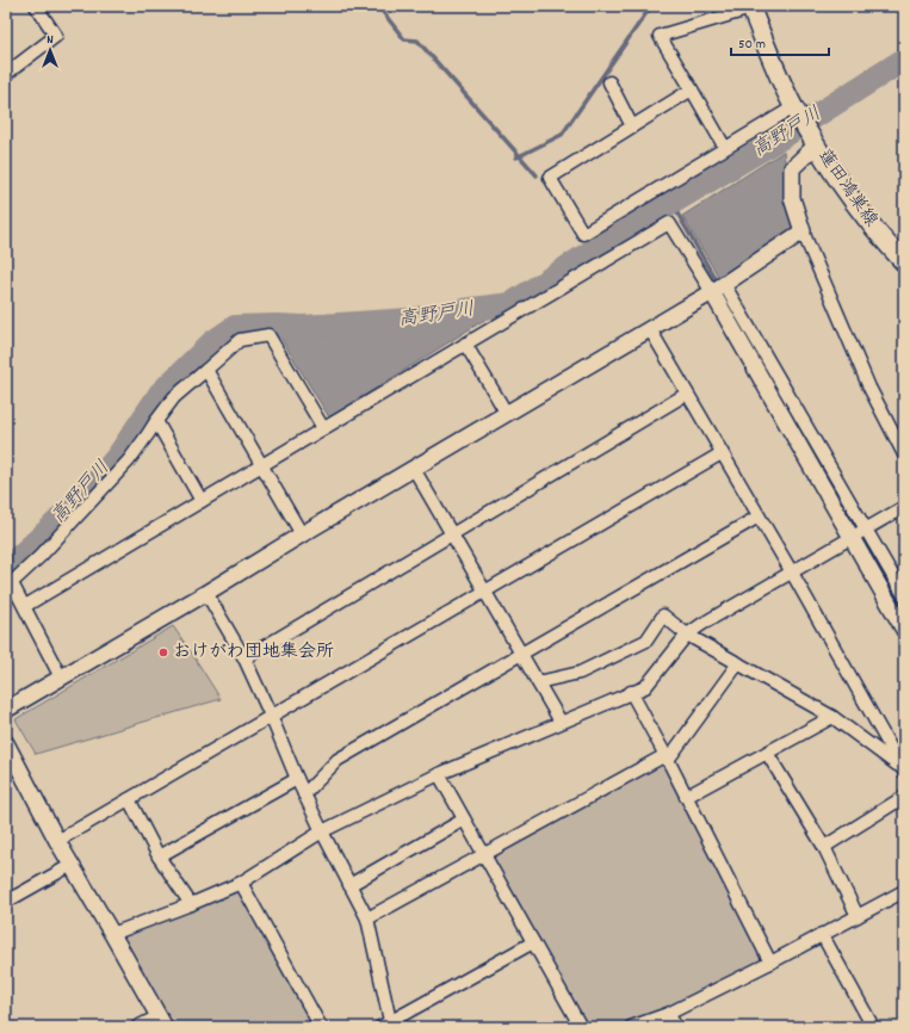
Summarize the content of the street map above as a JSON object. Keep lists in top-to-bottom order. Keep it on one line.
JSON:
{"streets":{"main road":["蓮田鴻巣線"]},"water":["高野戸川"],"places":["おけがわ団地集会所"],"scale_bar":"50 m","north":"top"}
